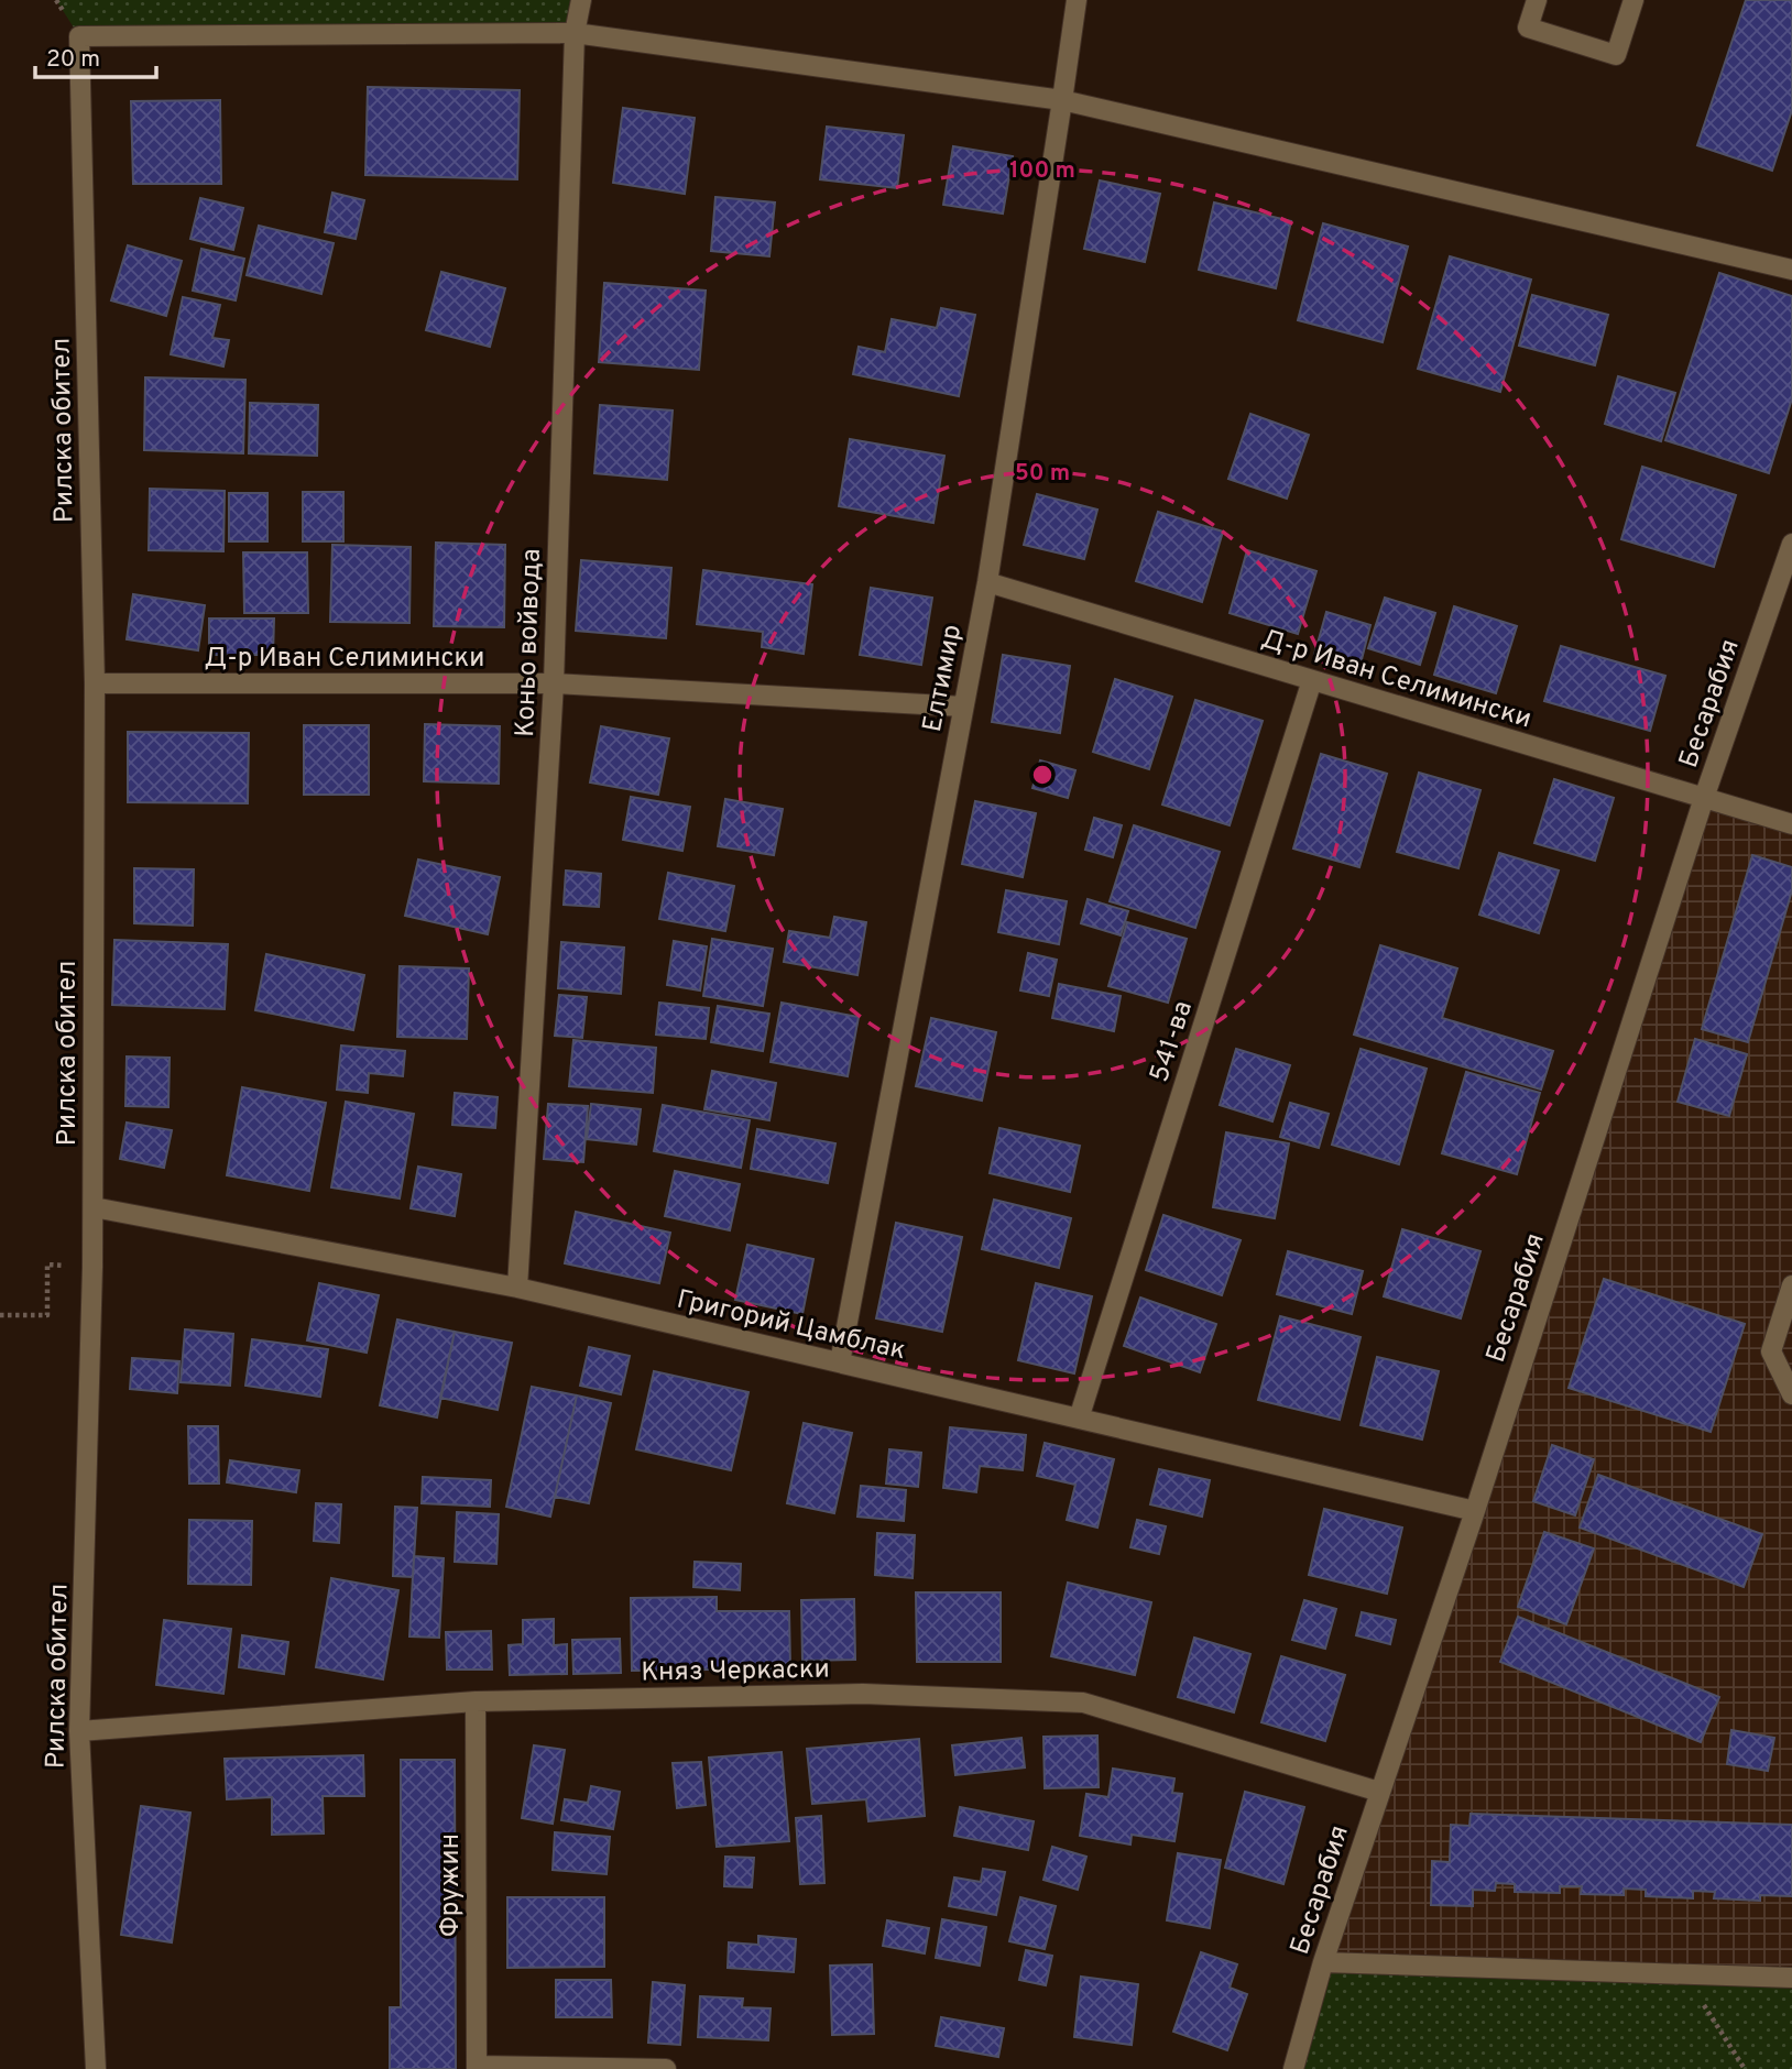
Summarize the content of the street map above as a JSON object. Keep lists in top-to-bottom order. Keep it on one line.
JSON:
{"streets":{"street":["Рилска обител","Коньо войвода","Д-р Иван Селимински","Елтимир","Бесарабия","541-ва","Григорий Цамблак","Княз Черкаски","Фружин"]},"crossings":[["Рилска обител","Коньо войвода"],["Рилска обител","Д-р Иван Селимински"],["Рилска обител","Григорий Цамблак"],["Рилска обител","Княз Черкаски"],["Коньо войвода","Д-р Иван Селимински"],["Коньо войвода","Григорий Цамблак"],["Д-р Иван Селимински","Елтимир"],["Д-р Иван Селимински","Бесарабия"],["Д-р Иван Селимински","541-ва"],["Елтимир","Григорий Цамблак"],["Бесарабия","Григорий Цамблак"],["Бесарабия","Княз Черкаски"],["541-ва","Григорий Цамблак"],["Княз Черкаски","Фружин"]],"scale_bar":"20 m","rings":["100 m","50 m"]}
